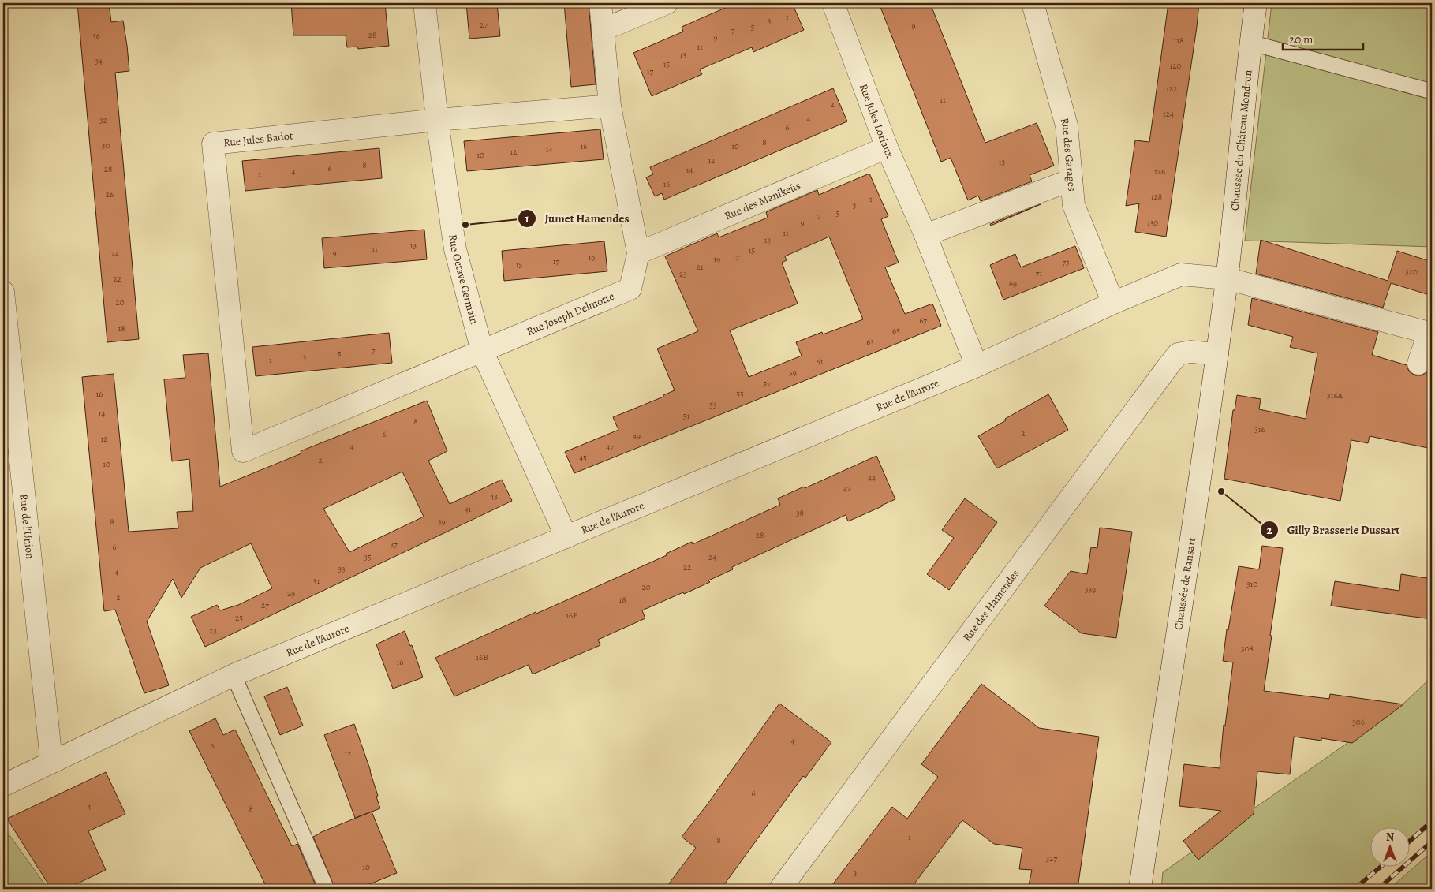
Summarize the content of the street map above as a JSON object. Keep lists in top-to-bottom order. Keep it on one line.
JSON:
{"streets":{"street":["Rue Jules Loriaux","Rue Jules Badot","Chaussée du Château Mondron","Rue des Garages","Rue des Manikeûs","Rue Octave Germain","Rue Joseph Delmotte","Rue de l'Aurore","Rue de l'Union","Chaussée de Ransart","Rue des Hamendes"]},"crossings":[["Rue Jules Loriaux","Rue des Manikeûs"],["Rue Jules Loriaux","Rue de l'Aurore"],["Rue Jules Badot","Rue Octave Germain"],["Rue Jules Badot","Rue Joseph Delmotte"],["Chaussée du Château Mondron","Rue de l'Aurore"],["Chaussée du Château Mondron","Chaussée de Ransart"],["Rue des Garages","Rue de l'Aurore"],["Rue des Manikeûs","Rue Joseph Delmotte"],["Rue Octave Germain","Rue Joseph Delmotte"],["Rue Octave Germain","Rue de l'Aurore"],["Rue de l'Aurore","Rue de l'Union"],["Rue de l'Aurore","Chaussée de Ransart"],["Chaussée de Ransart","Rue des Hamendes"]],"places":["Jumet Hamendes","Gilly Brasserie Dussart"],"house_numbers":["1","3","27","9","5","7","28","36","9","118","11","13","34","15","120","17","122","11","2","124","4","32","6","8","30","16","10","14","12","10","12","13","8","6","28","14","4","126","2","16","26","128","1","3","5","7","9","130","11","13","13","11","15","9","24","17","19","19","17","73","15","21","320","71","23","22","69","20","67","18","65","63","7","5","3","1","61","59","57","16","55","316A","53","14","51","8","316","2","6","49","12","4","47","45","2","10","44","42","43","41","38","8","39","28","37","6","35","24","22","33","4","31","310","20","339","29","2","18","27","16E","25","23","308","16B","16","306","4","6","12","6","4","8","1","8","327","10","3"],"scale_bar":"20 m","north":"top"}
